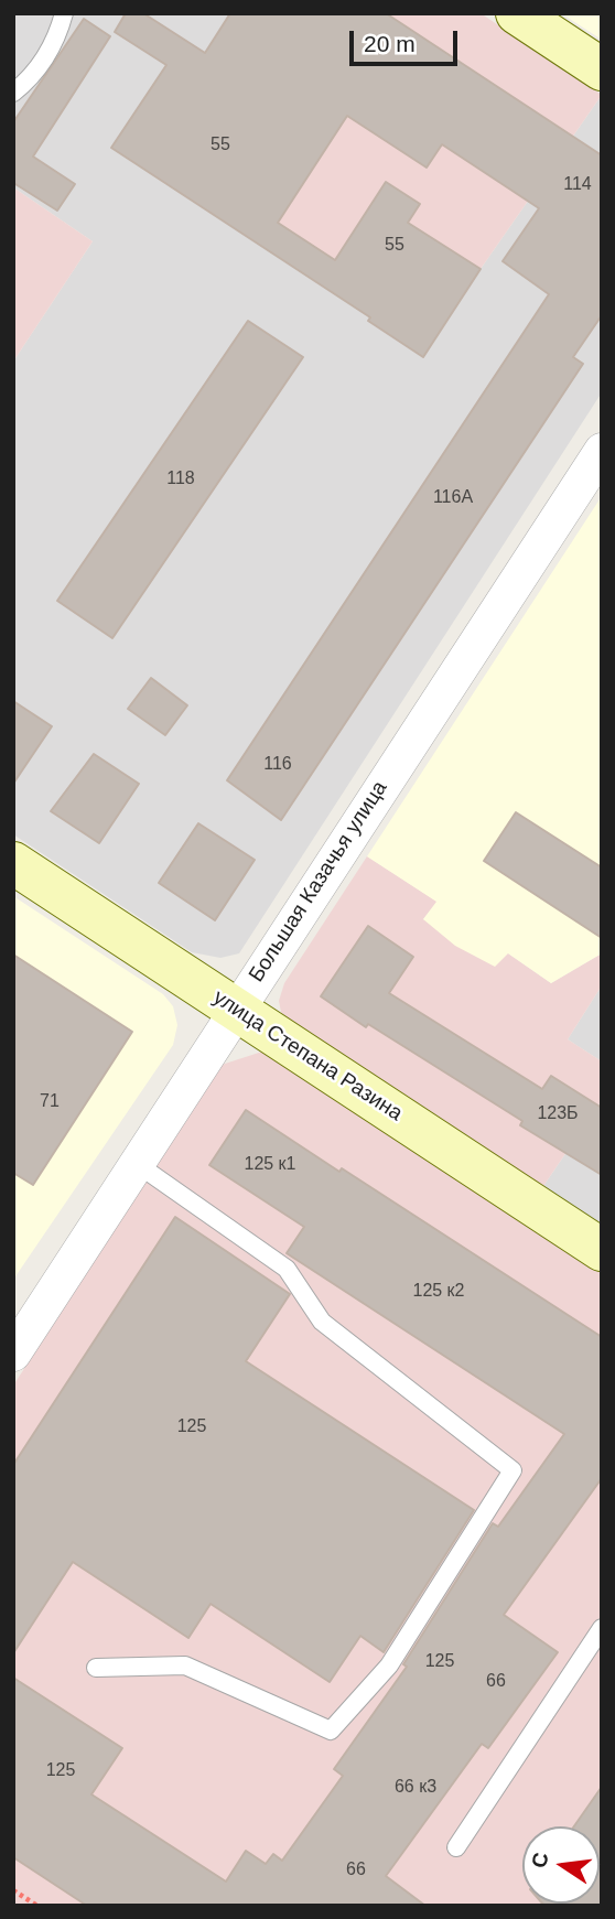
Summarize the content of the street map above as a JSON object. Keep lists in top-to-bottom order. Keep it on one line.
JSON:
{"streets":{"main road":["улица Степана Разина"],"street":["Большая Казачья улица"]},"crossings":[["Большая Казачья улица","улица Степана Разина"]],"house_numbers":["55","114","55","118","116А","116","71","123Б","125 к1","125 к2","125","125","66","125","66 к3","66"],"scale_bar":"20 m","north":"left"}
